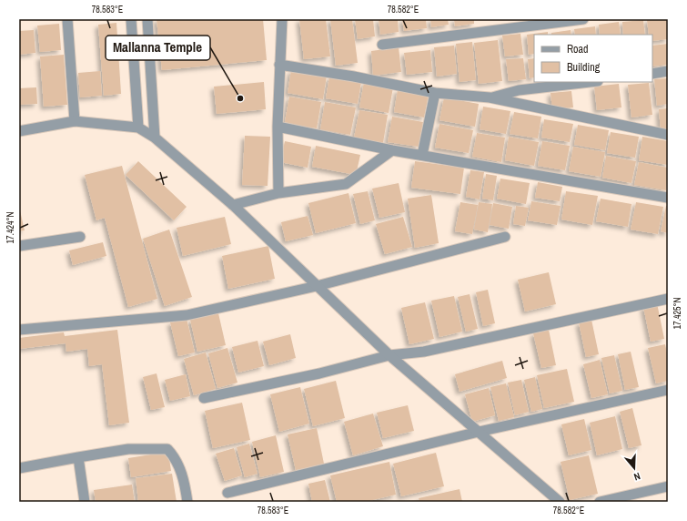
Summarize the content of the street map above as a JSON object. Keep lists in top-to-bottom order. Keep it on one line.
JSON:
{"places":["Mallanna Temple"],"legend":["Road","Building"],"north":"bottom","coordinates":["78.583°E","78.582°E","17.424°N","17.425°N"]}
